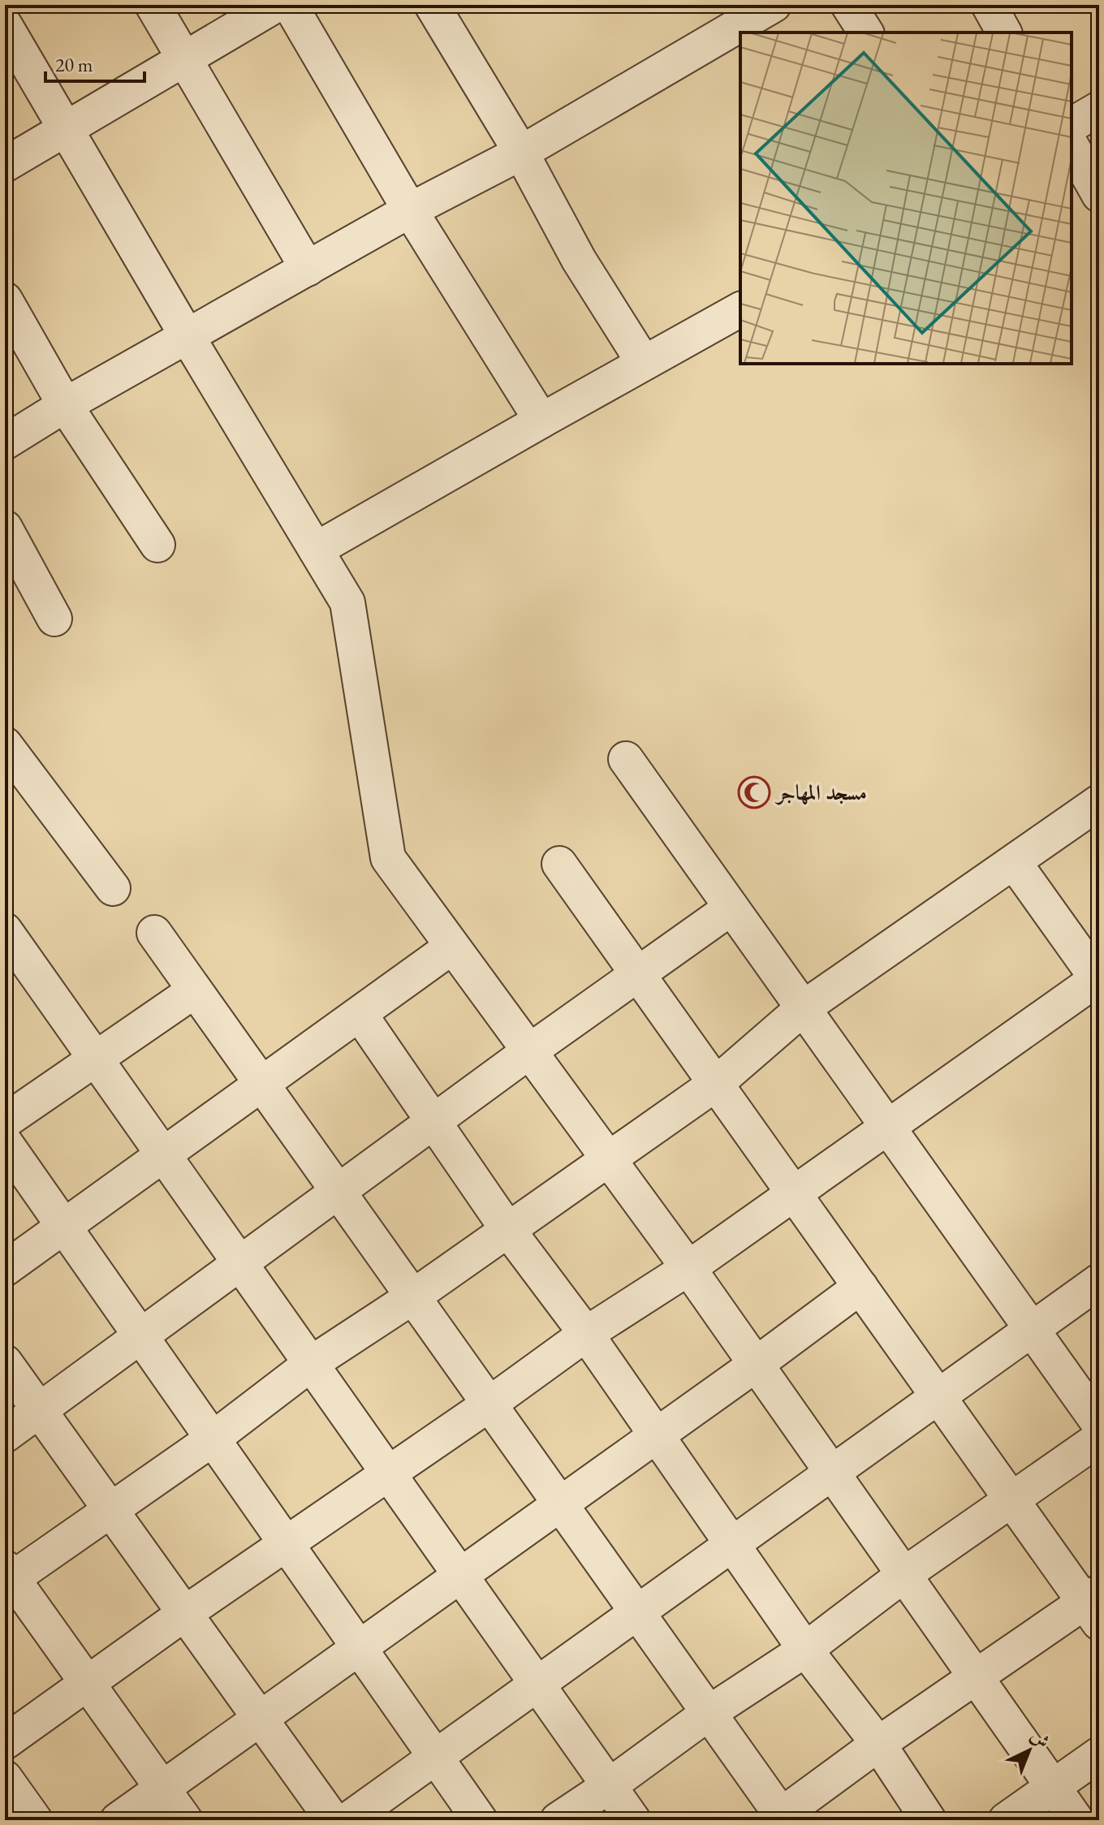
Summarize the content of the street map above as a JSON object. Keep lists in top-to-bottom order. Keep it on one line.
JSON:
{"places":{"mosque":["مسجد المهاجر"]},"scale_bar":"20 m","north":"top right"}
